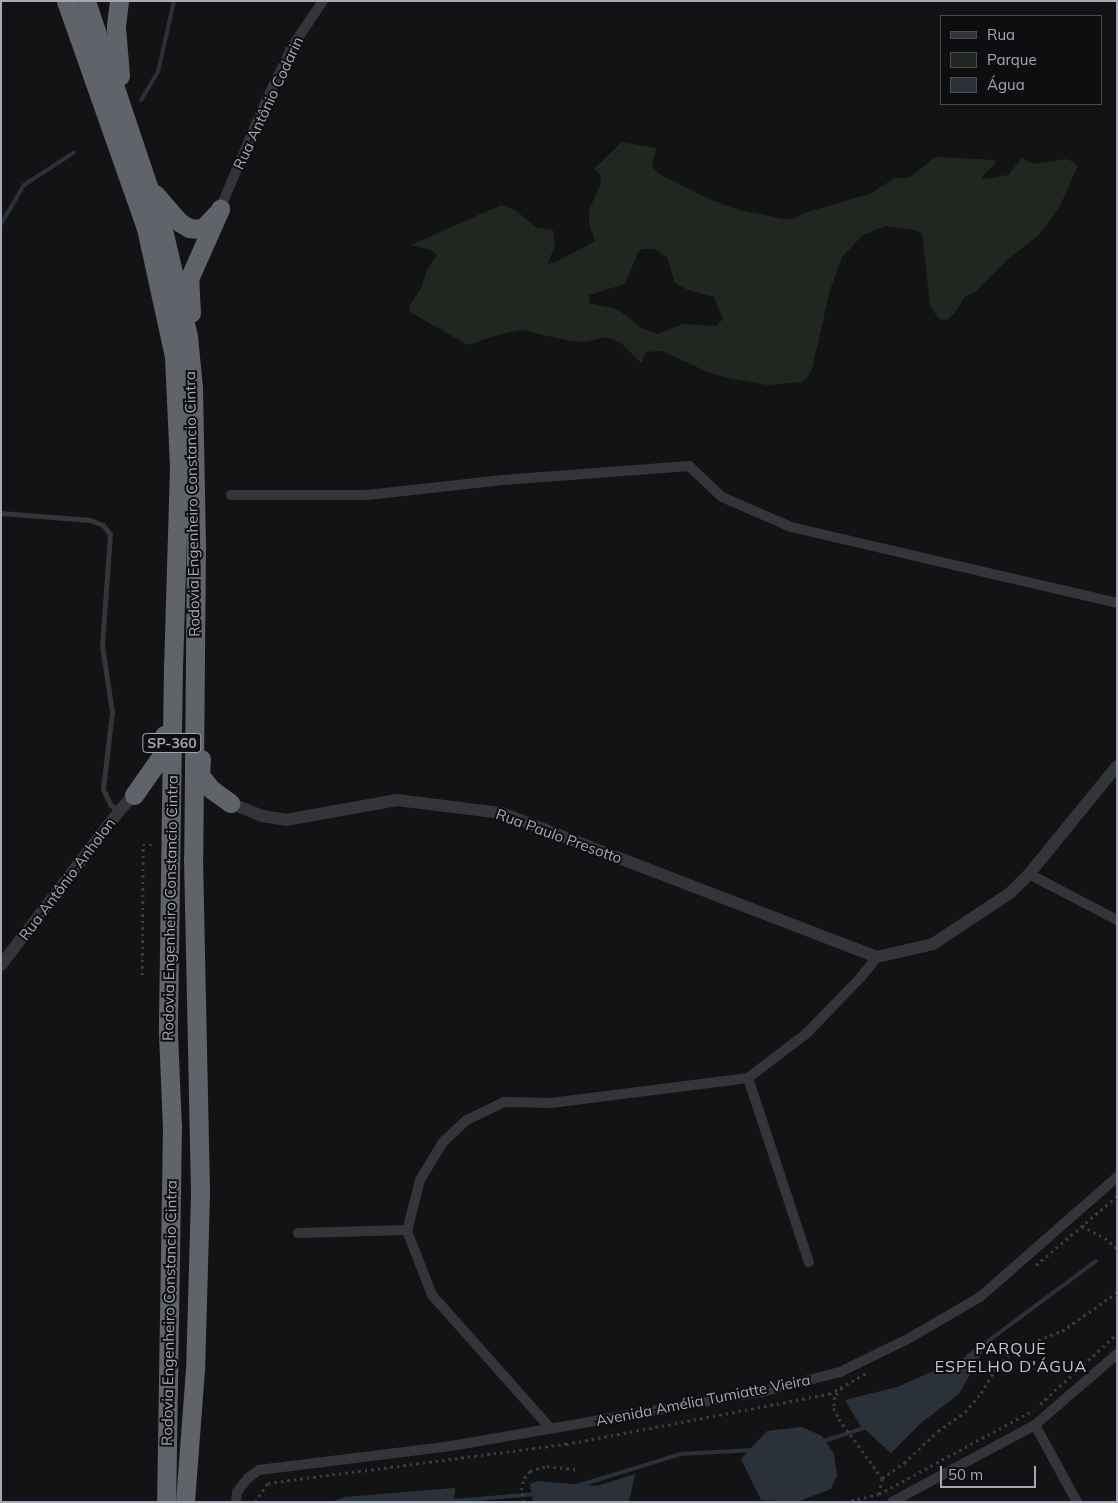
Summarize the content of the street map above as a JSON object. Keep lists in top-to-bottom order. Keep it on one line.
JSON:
{"streets":{"highway":["Rodovia Engenheiro Constancio Cintra","SP-360"],"street":["Rua Antônio Codarin","Rua Paulo Presotto","Rua Antônio Anholon","Avenida Amélia Tumiatte Vieira"]},"districts":["PARQUE ESPELHO D'ÁGUA"],"legend":["Rua","Parque","Água"],"scale_bar":"50 m"}
